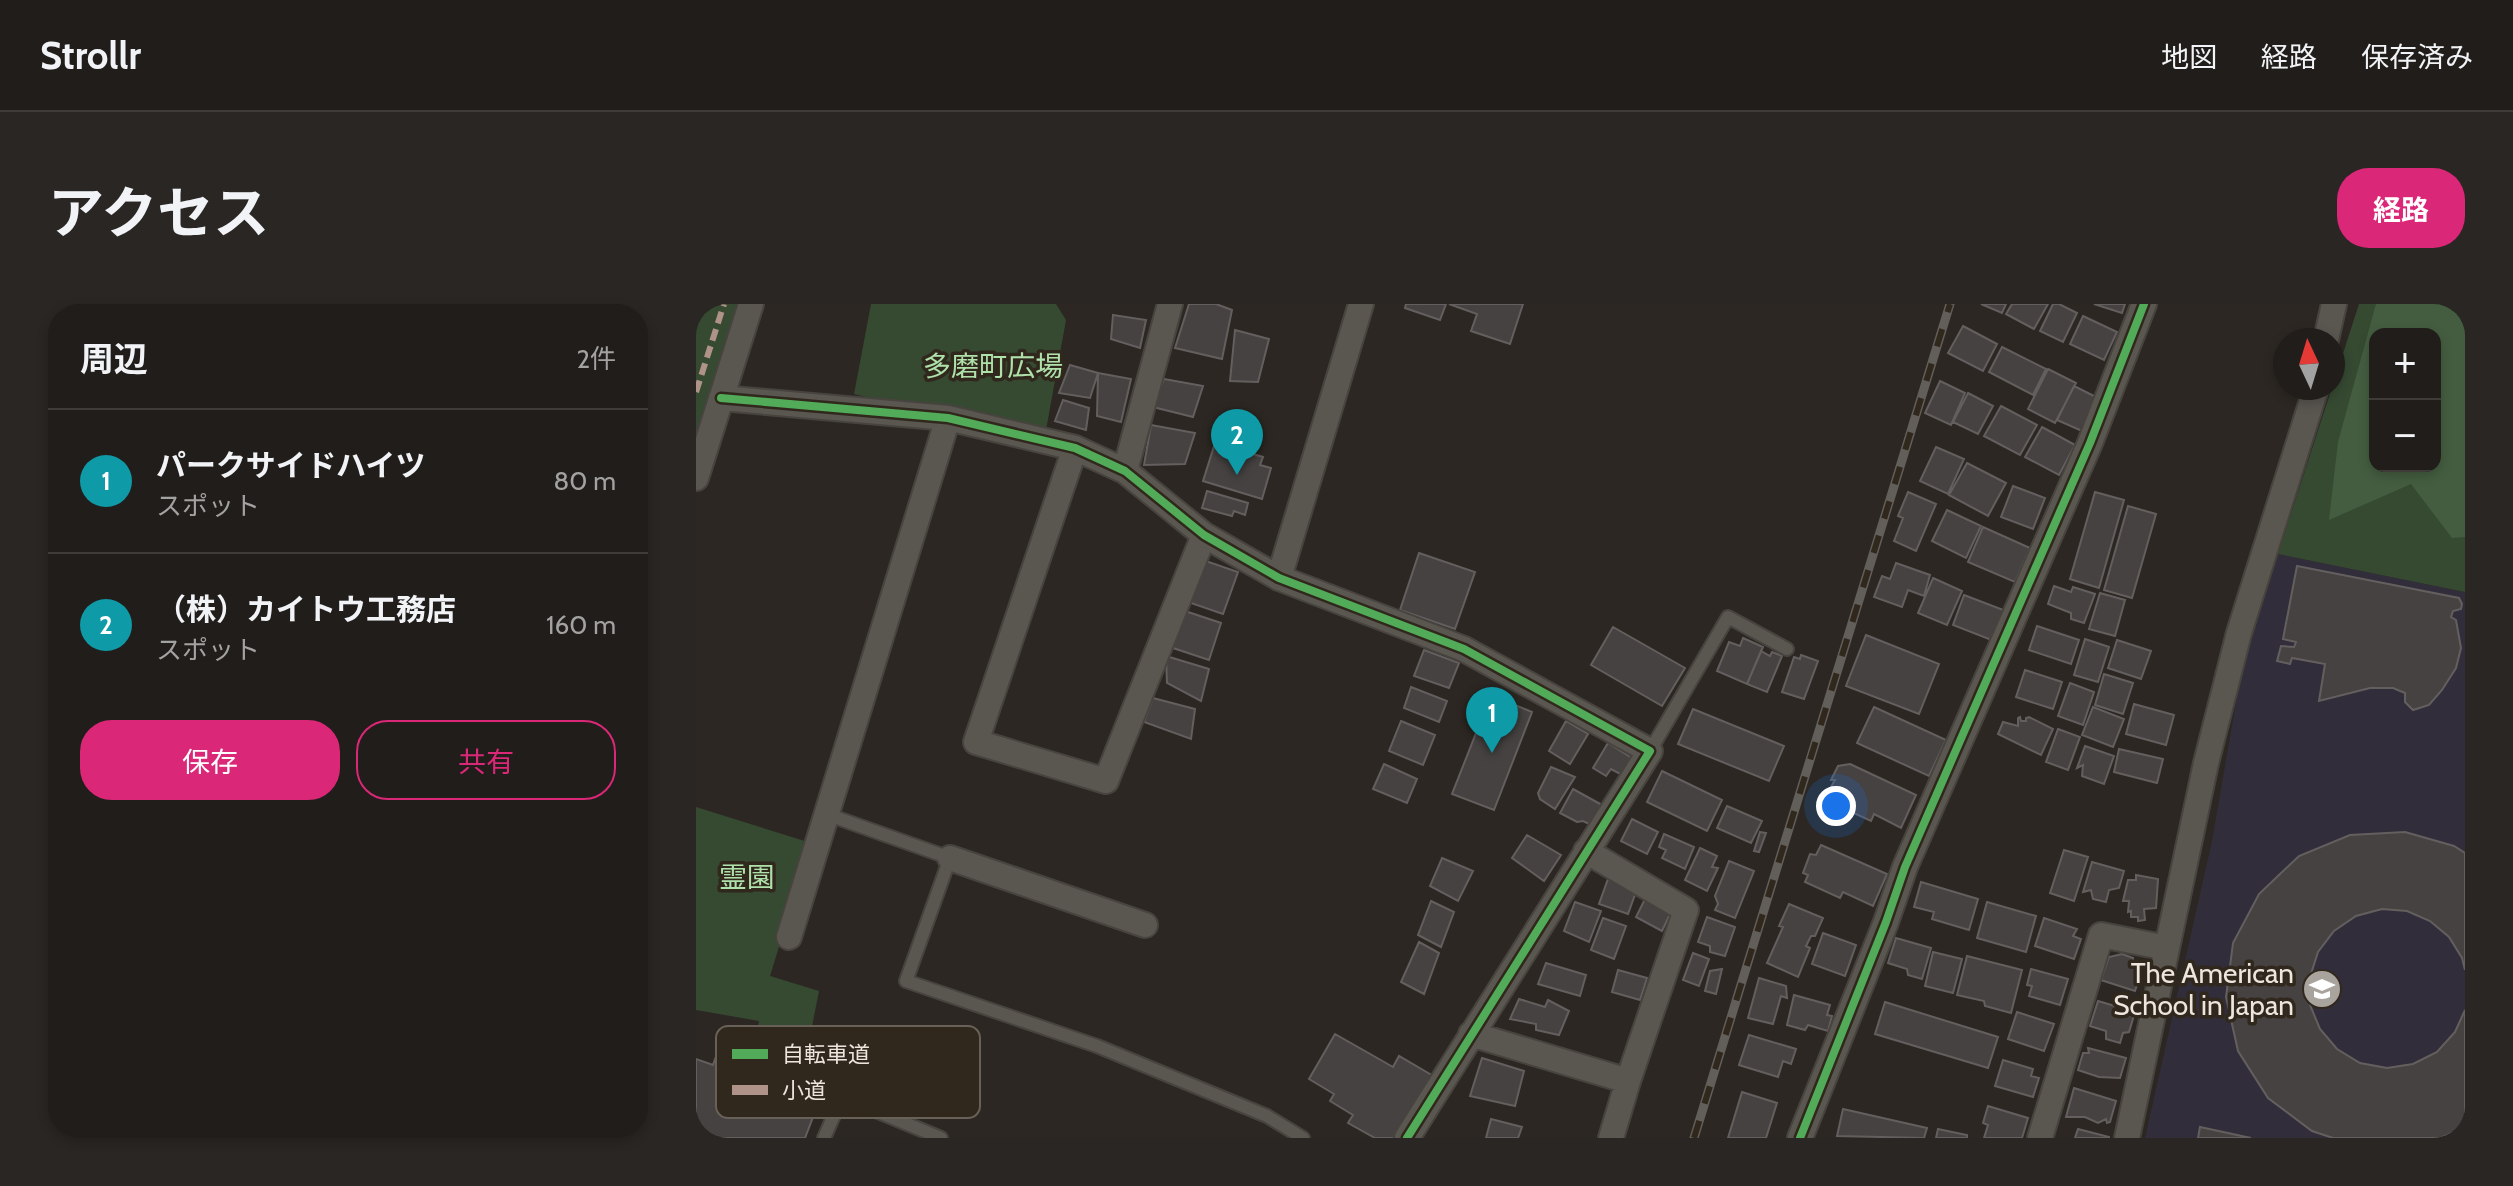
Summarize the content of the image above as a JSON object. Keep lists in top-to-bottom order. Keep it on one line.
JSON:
{"parks":["多磨町広場","霊園"],"places":{"school or university":["The American School in Japan"]},"legend":["自転車道","小道"],"north":"top","page":{"header":"Strollr","nav":["地図","経路","保存済み"],"title":"アクセス","buttons":["経路",["保存","共有"]],"heading":["周辺","2件"],"map_buttons":["+","−"],"list":[{"mark":"1","name":"パークサイドハイツ","note":"スポット","value":"80 m"},{"mark":"2","name":"（株）カイトウ工務店","note":"スポット","value":"160 m"}],"pins":["2","1"]}}
